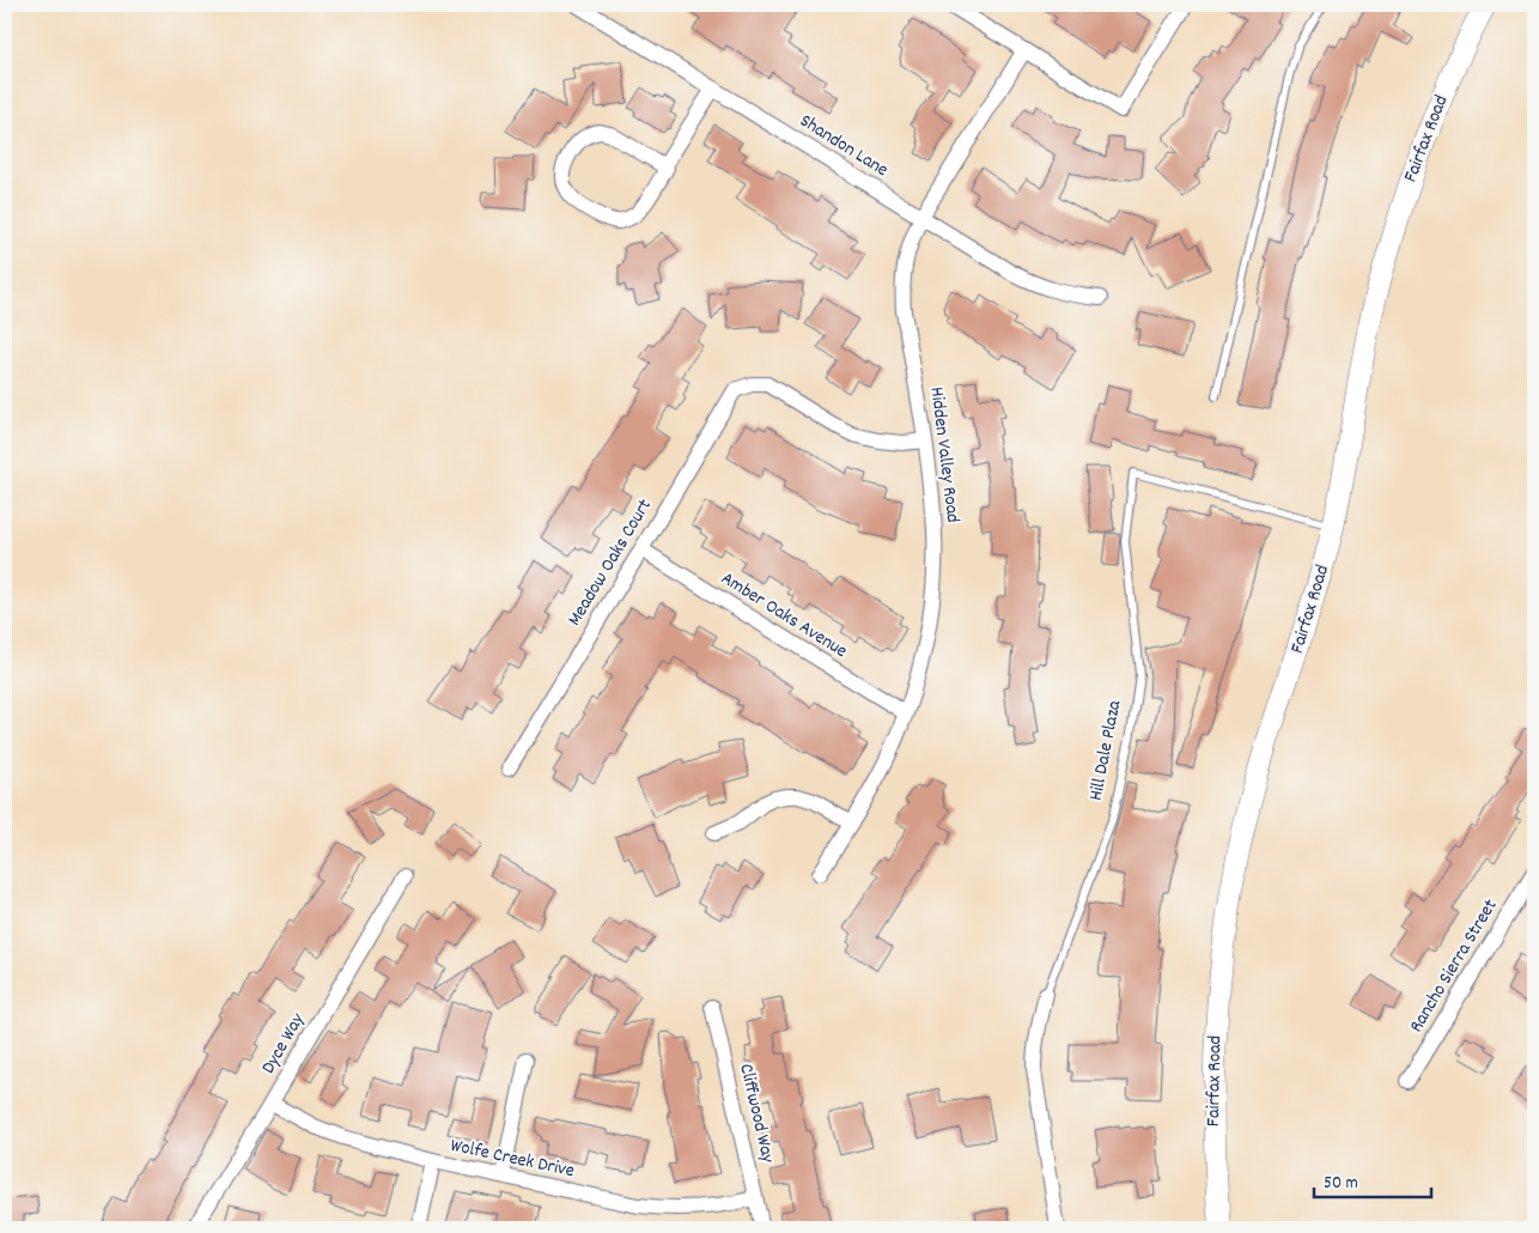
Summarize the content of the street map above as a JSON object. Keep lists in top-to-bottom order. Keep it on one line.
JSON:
{"streets":{"main road":["Fairfax Road"],"street":["Shandon Lane","Hidden Valley Road","Meadow Oaks Court","Amber Oaks Avenue","Hill Dale Plaza","Rancho Sierra Street","Dyce Way","Cliffwood Way","Wolfe Creek Drive"]},"crossings":[["Fairfax Road","Hill Dale Plaza"],["Shandon Lane","Hidden Valley Road"],["Hidden Valley Road","Meadow Oaks Court"],["Hidden Valley Road","Amber Oaks Avenue"],["Meadow Oaks Court","Amber Oaks Avenue"],["Dyce Way","Wolfe Creek Drive"],["Cliffwood Way","Wolfe Creek Drive"]],"scale_bar":"50 m"}
